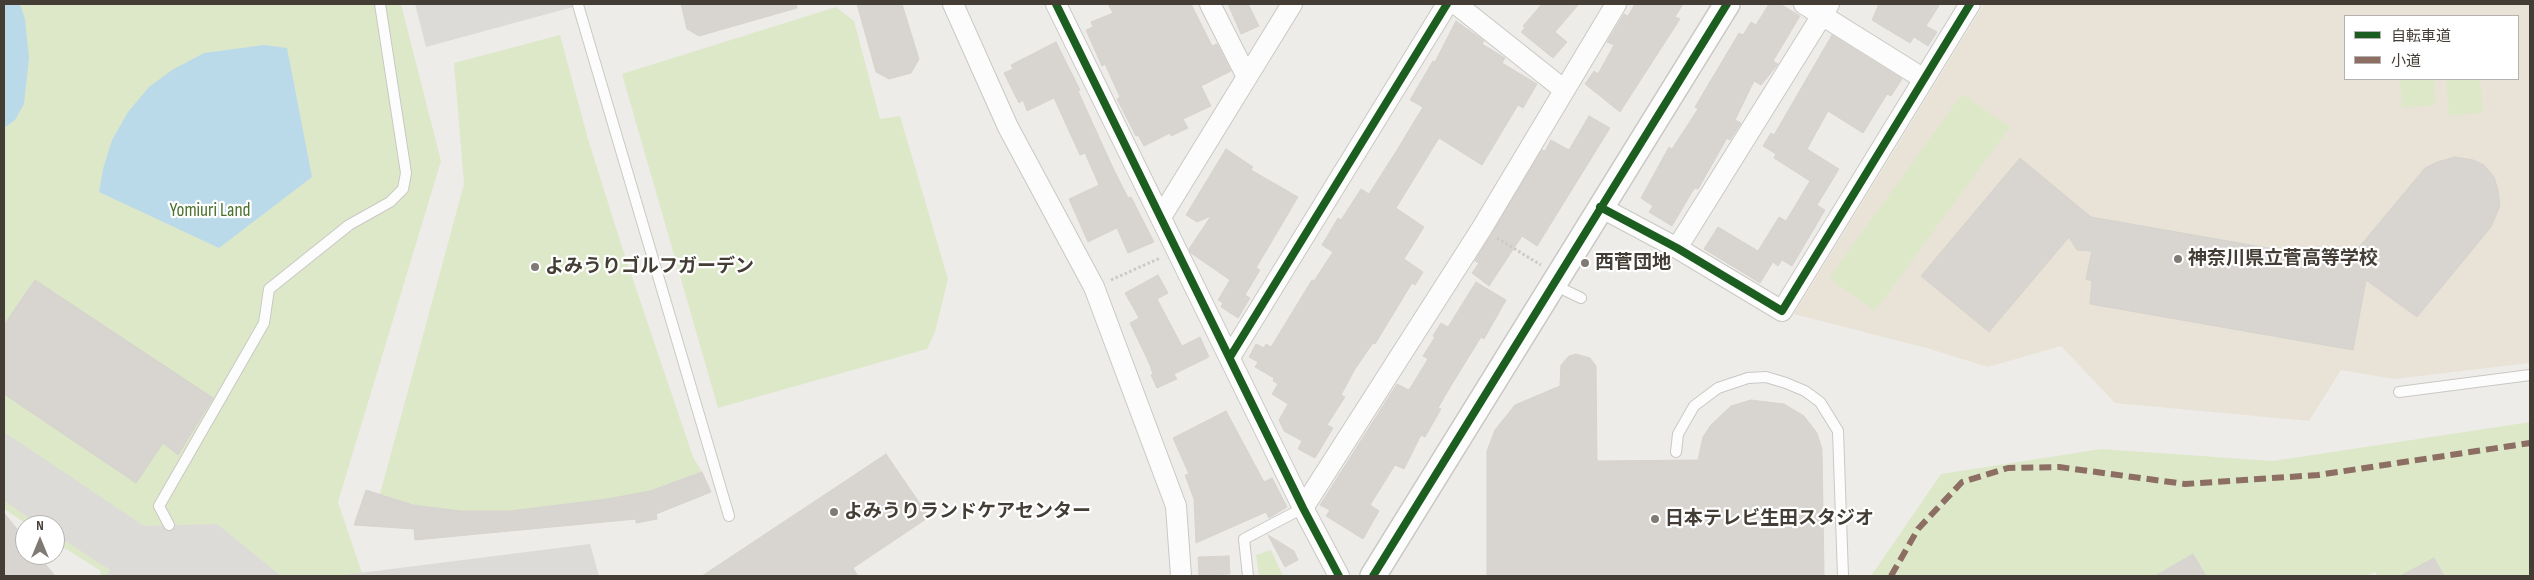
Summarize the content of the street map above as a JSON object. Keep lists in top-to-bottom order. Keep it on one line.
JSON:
{"parks":["Yomiuri Land"],"places":["神奈川県立菅高等学校","西菅団地","よみうりゴルフガーデン","よみうりランドケアセンター","日本テレビ生田スタジオ"],"legend":["自転車道","小道"],"north":"top"}
